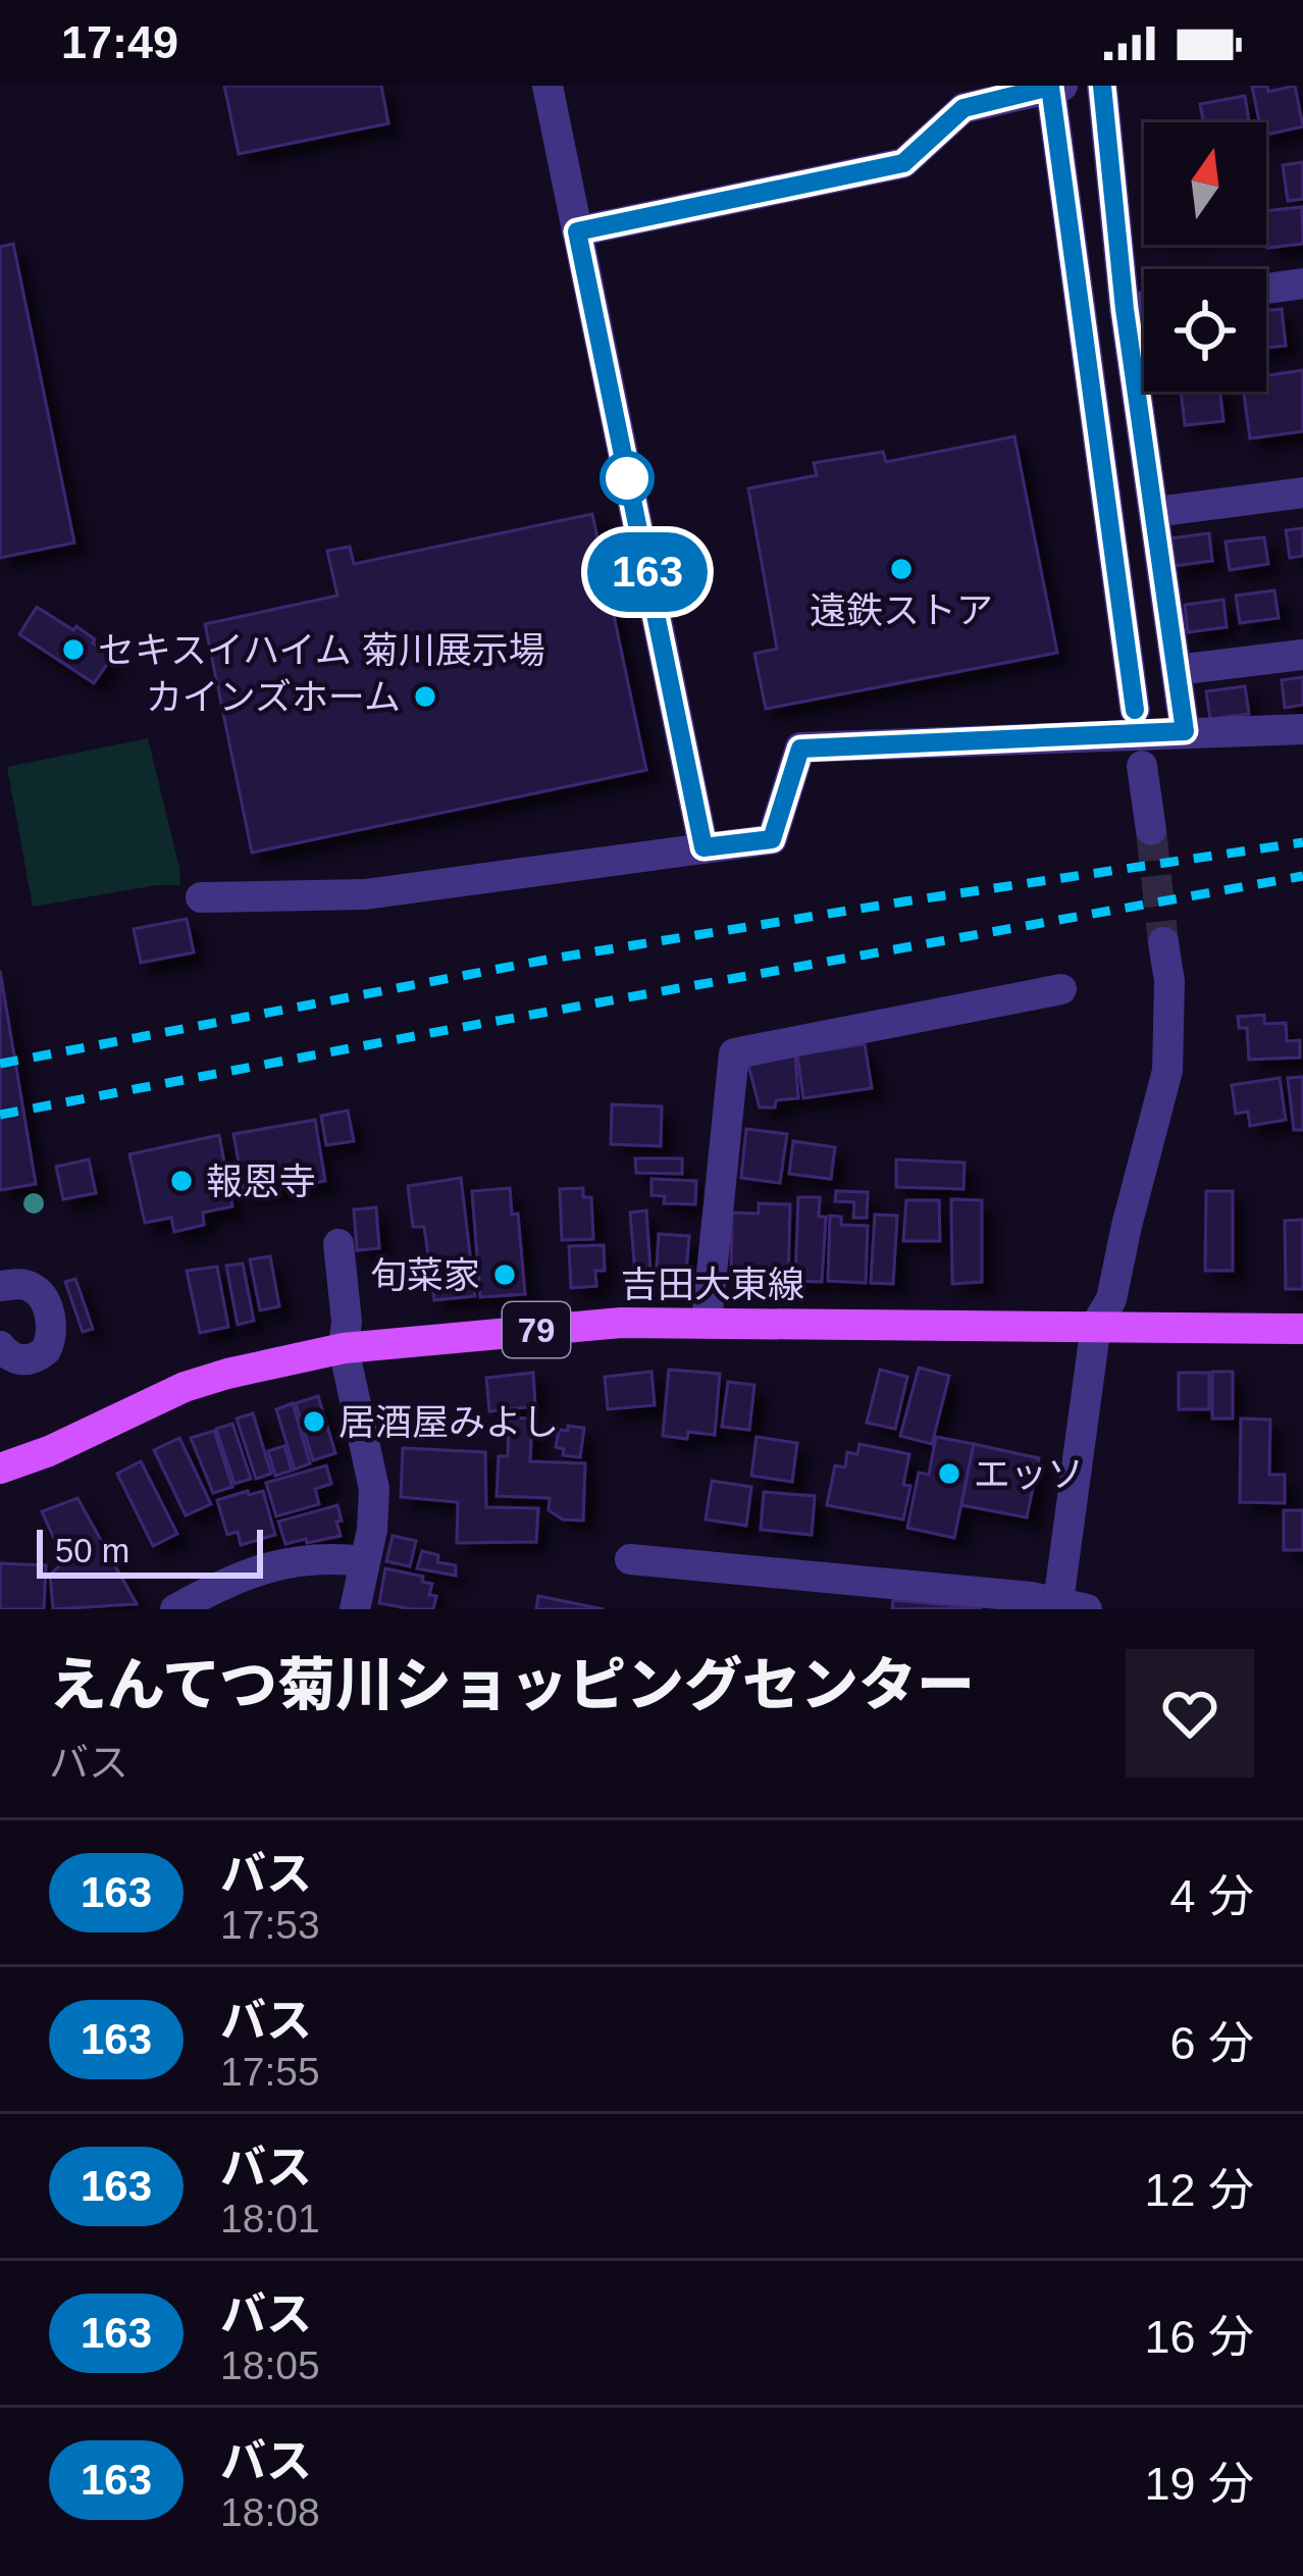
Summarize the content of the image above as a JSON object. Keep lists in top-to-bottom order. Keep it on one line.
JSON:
{"streets":{"main road":["吉田大東線","79"]},"places":["遠鉄ストア","セキスイハイム 菊川展示場","カインズホーム","報恩寺","旬菜家","居酒屋みよし","エッソ"],"lines":["bus line 163"],"scale_bar":"50 m","north":"top","page":{"status":"17:49","on_map":"163","scale":"50 m","heading":["えんてつ菊川ショッピングセンター","バス"],"list":[{"mark":"163","name":"バス","note":"17:53","value":"4 分"},{"mark":"163","name":"バス","note":"17:55","value":"6 分"},{"mark":"163","name":"バス","note":"18:01","value":"12 分"},{"mark":"163","name":"バス","note":"18:05","value":"16 分"},{"mark":"163","name":"バス","note":"18:08","value":"19 分"}]}}
